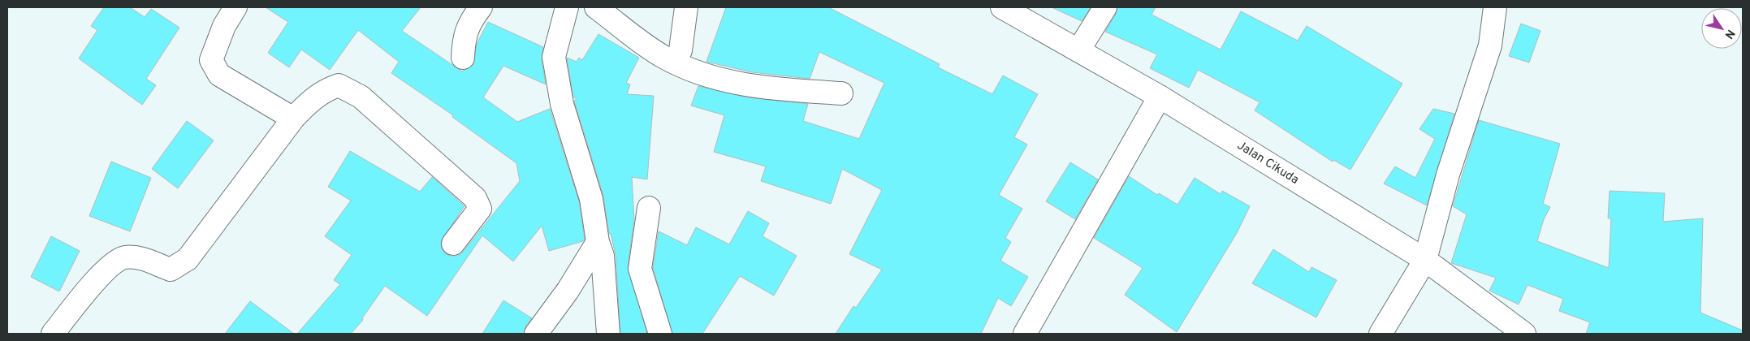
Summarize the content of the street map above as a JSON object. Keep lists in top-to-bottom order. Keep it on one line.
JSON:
{"streets":{"street":["Jalan Cikuda"]},"north":"bottom right"}
